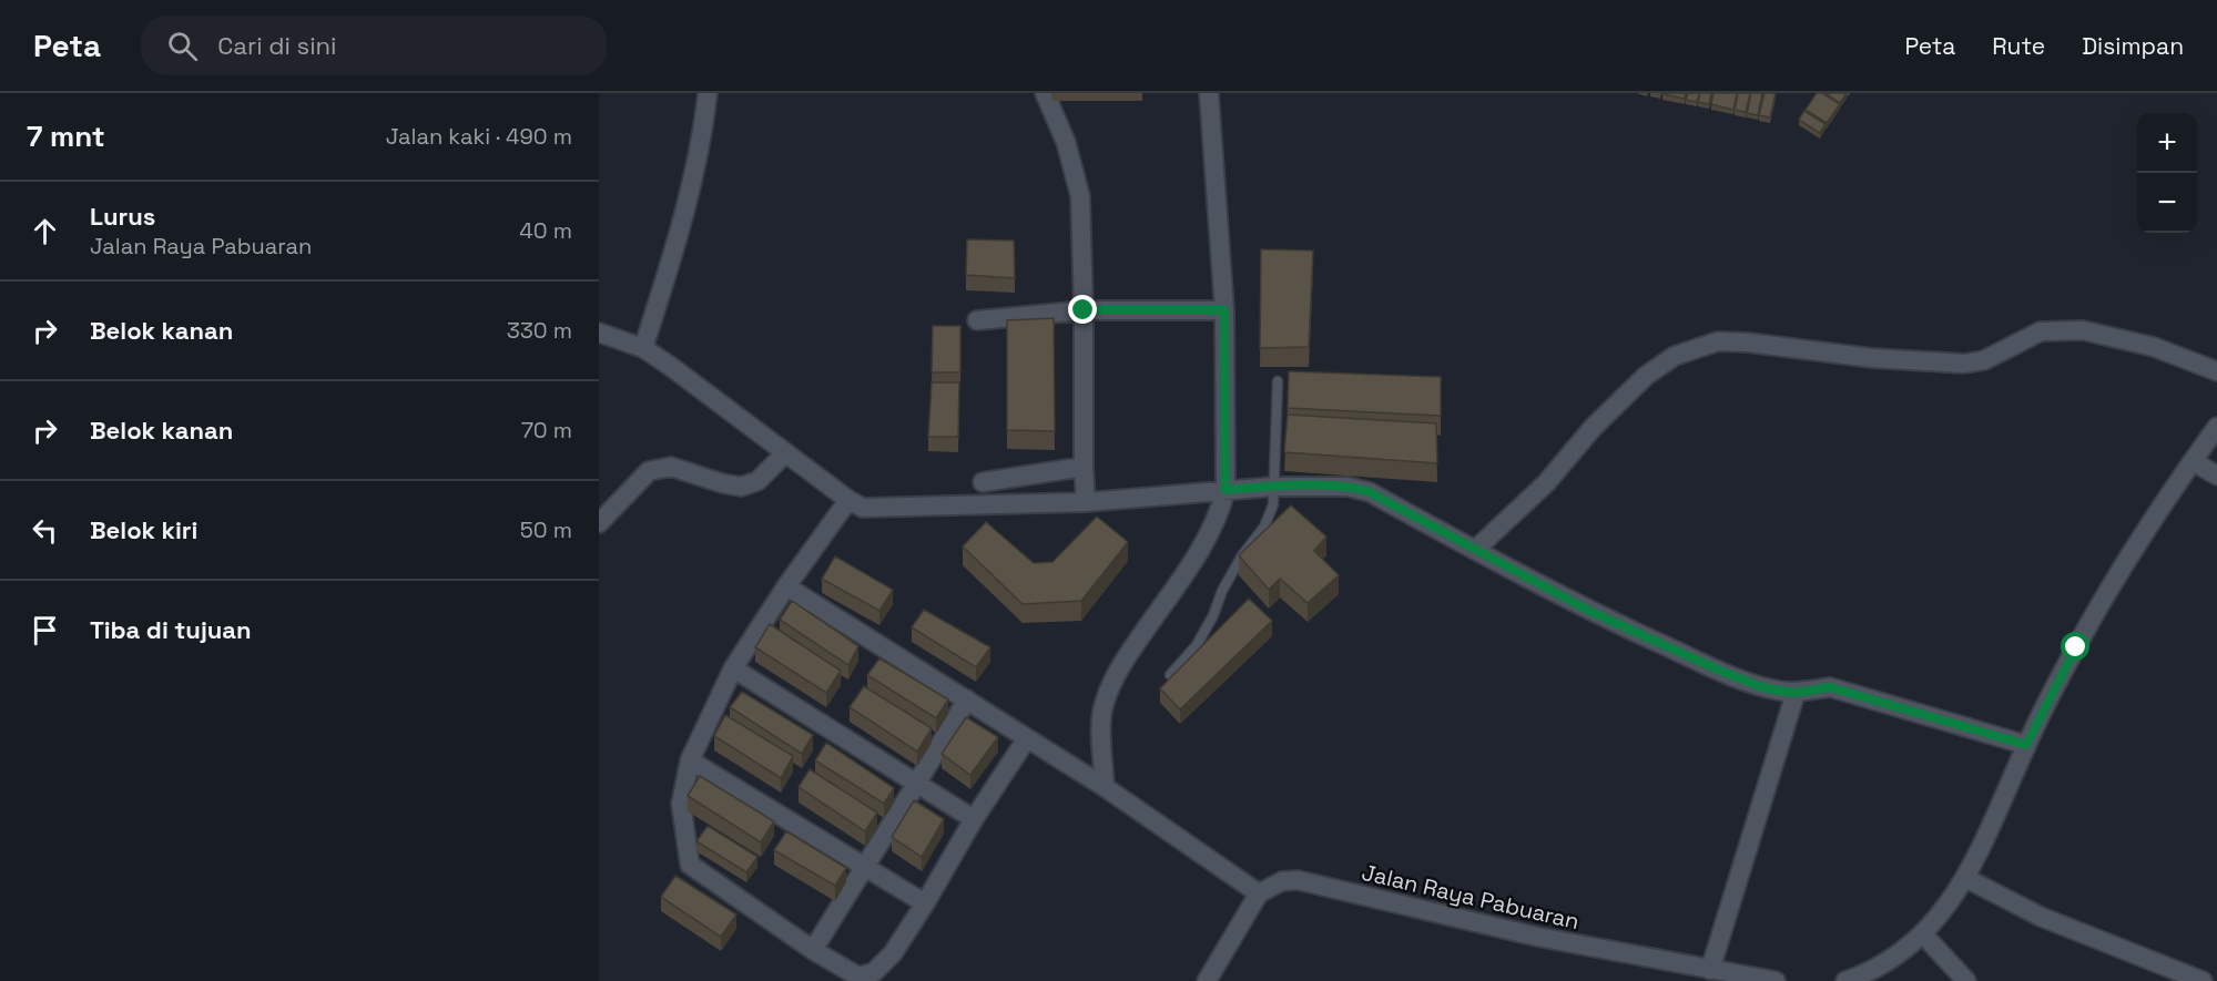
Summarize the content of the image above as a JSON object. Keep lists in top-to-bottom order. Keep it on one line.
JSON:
{"streets":{"street":["Jalan Raya Pabuaran"]},"page":{"header":"Peta","search":"Cari di sini","nav":["Peta","Rute","Disimpan"],"heading":["7 mnt","Jalan kaki · 490 m"],"map_buttons":["+","−"],"list":[["Lurus","Jalan Raya Pabuaran","40 m"],["Belok kanan","330 m"],["Belok kanan","70 m"],["Belok kiri","50 m"],"Tiba di tujuan"]}}
